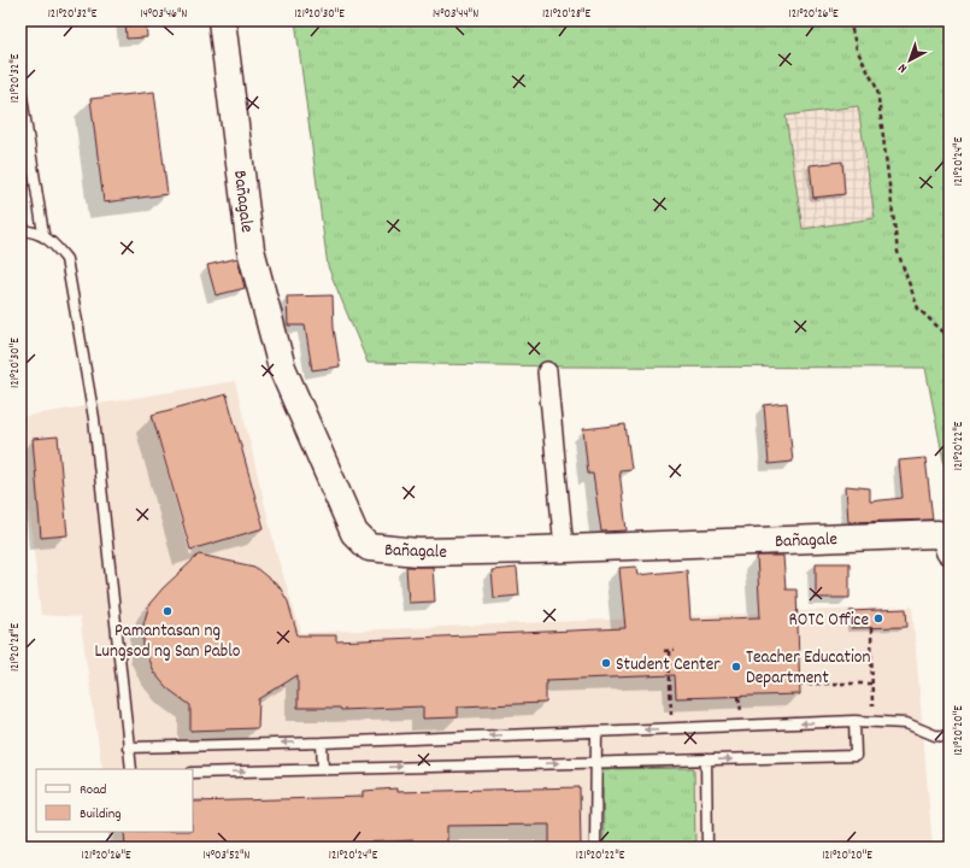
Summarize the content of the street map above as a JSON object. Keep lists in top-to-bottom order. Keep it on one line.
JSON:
{"streets":{"street":["Bañagale"]},"places":["Pamantasan ng Lungsod ng San Pablo","ROTC Office","Student Center","Teacher Education Department"],"legend":["Road","Building"],"north":"bottom left","coordinates":["121°20'32\"E","14°03'46\"N","121°20'30\"E","14°03'44\"N","121°20'28\"E","121°20'26\"E","121°20'24\"E","121°20'22\"E","121°20'20\"E","14°03'52\"N"]}
